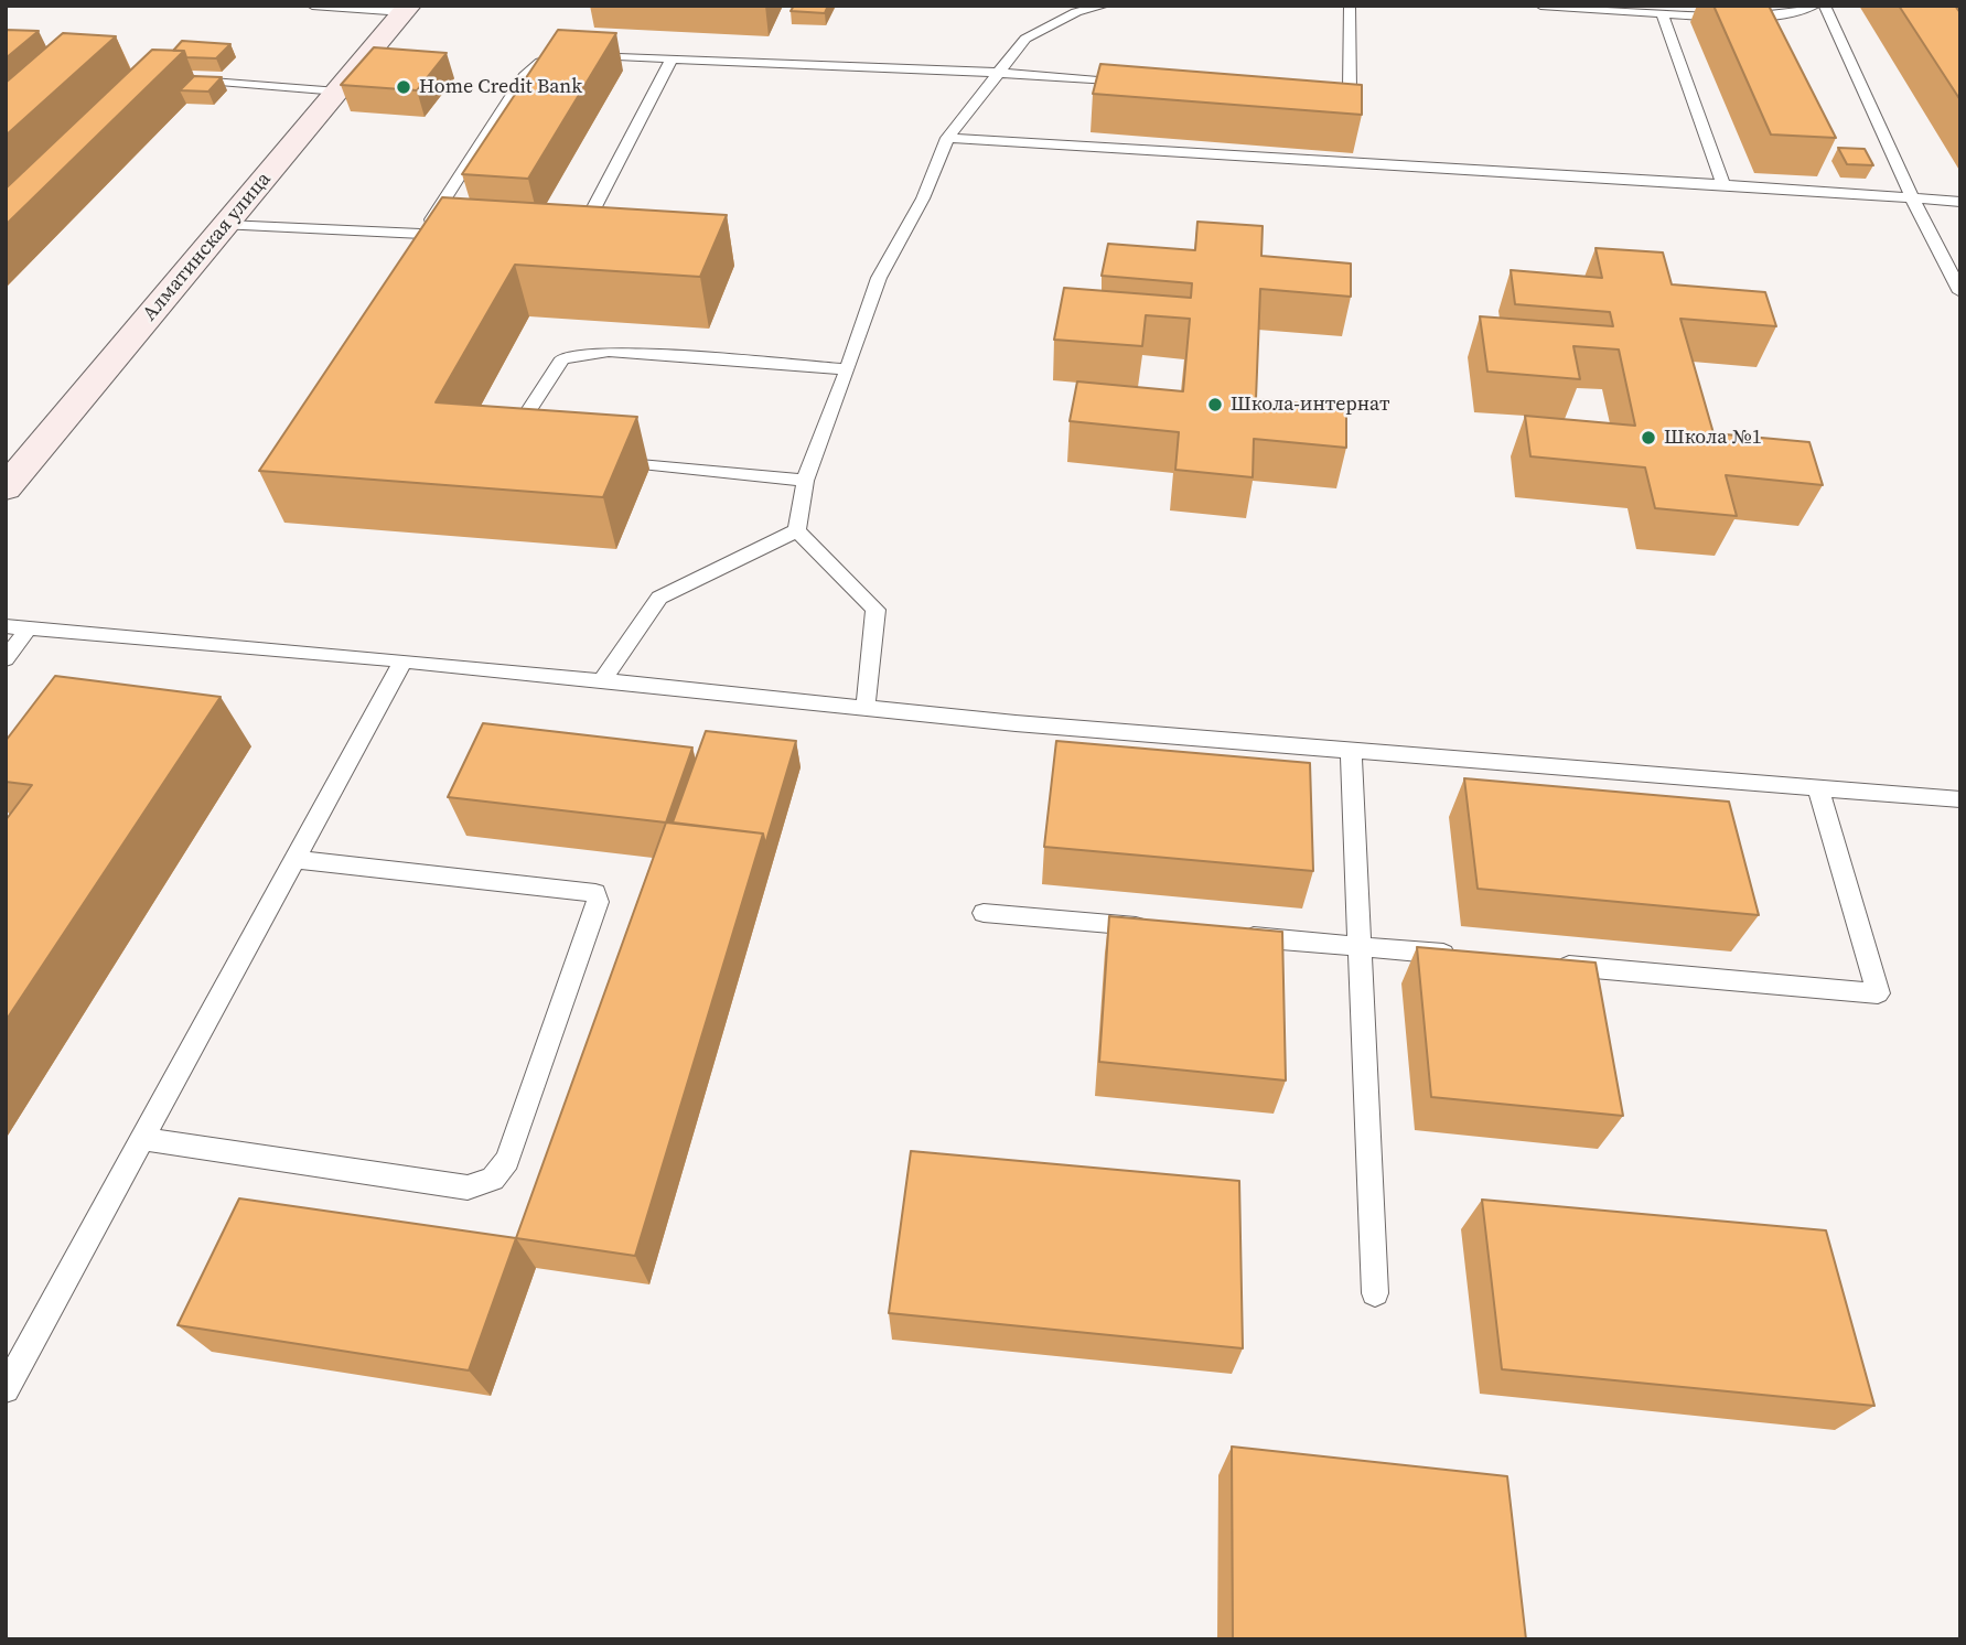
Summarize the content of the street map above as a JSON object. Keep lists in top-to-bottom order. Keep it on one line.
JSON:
{"streets":{"street":["Алматинская улица"]},"places":["Home Credit Bank","Школа-интернат","Школа №1"]}
